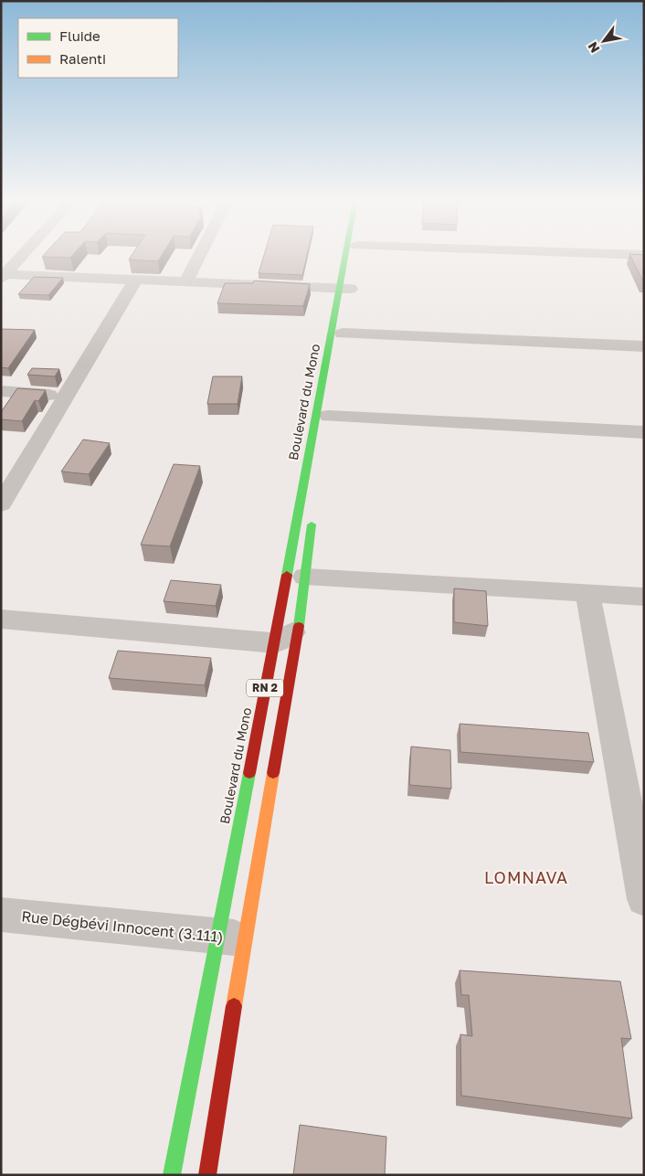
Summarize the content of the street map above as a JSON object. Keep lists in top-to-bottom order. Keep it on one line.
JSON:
{"streets":{"main road":["Boulevard du Mono","RN 2"],"street":["Rue Dégbévi Innocent (3.111)"]},"crossings":[["Boulevard du Mono","Rue Dégbévi Innocent (3.111)"]],"districts":["LOMNAVA"],"legend":["Fluide","Ralenti"],"north":"bottom left"}
